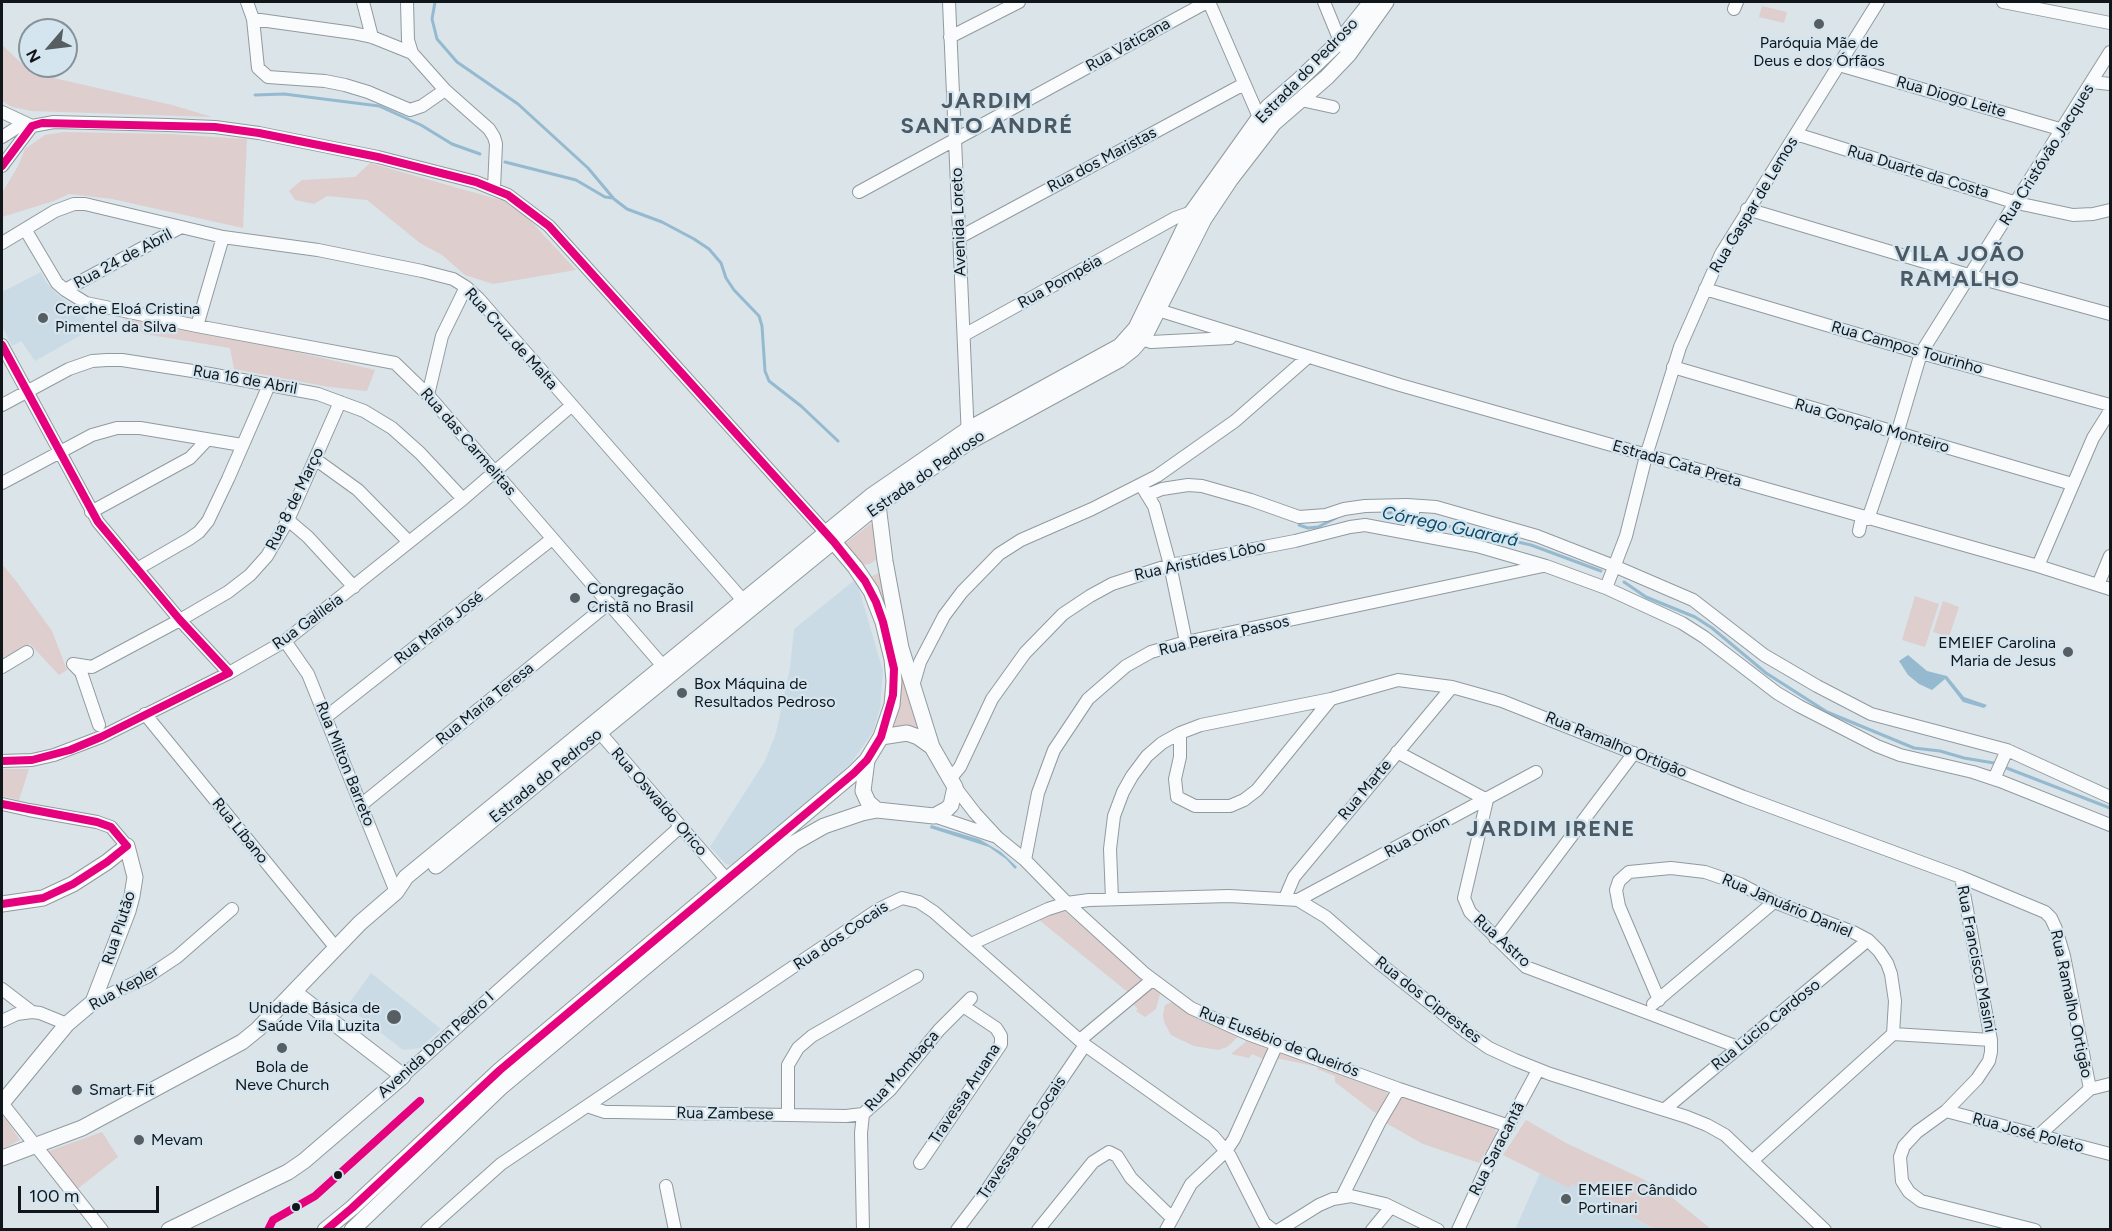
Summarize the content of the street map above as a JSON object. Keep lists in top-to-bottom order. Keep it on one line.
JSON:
{"streets":{"main road":["Estrada do Pedroso","Rua Plutão","Rua Kepler","Rua Eusébio de Queirós","Avenida Dom Pedro I"],"street":["Rua Vaticana","Rua Diogo Leite","Rua Cristóvão Jacques","Rua dos Maristas","Rua Duarte da Costa","Rua Gaspar de Lemos","Avenida Loreto","Rua 24 de Abril","Rua Pompéia","Rua Cruz de Malta","Rua Campos Tourinho","Rua 16 de Abril","Rua Gonçalo Monteiro","Rua das Carmelitas","Estrada Cata Preta","Rua 8 de Março","Rua Aristídes Lôbo","Rua Galileia","Rua Maria José","Rua Pereira Passos","Rua Maria Teresa","Rua Ramalho Ortigão","Rua Milton Barreto","Rua Marte","Rua Oswaldo Orico","Rua Líbano","Rua Orion","Rua Januário Daniel","Rua dos Cocais","Rua Astro","Rua Francisco Masini","Rua dos Ciprestes","Rua Lúcio Cardoso","Rua Mombaça","Travessa Aruana","Rua Zambese","Rua José Poleto","Travessa dos Cocais","Rua Saracantã"]},"crossings":[["Rua Vaticana","Avenida Loreto"],["Estrada do Pedroso","Avenida Loreto"],["Estrada do Pedroso","Rua Pompéia"],["Estrada do Pedroso","Rua Cruz de Malta"],["Estrada do Pedroso","Rua das Carmelitas"],["Estrada do Pedroso","Estrada Cata Preta"],["Estrada do Pedroso","Rua Milton Barreto"],["Estrada do Pedroso","Rua Oswaldo Orico"],["Estrada do Pedroso","Rua Líbano"],["Estrada do Pedroso","Rua Eusébio de Queirós"],["Rua Diogo Leite","Rua Cristóvão Jacques"],["Rua Diogo Leite","Rua Gaspar de Lemos"],["Rua Cristóvão Jacques","Rua Duarte da Costa"],["Rua Cristóvão Jacques","Rua Campos Tourinho"],["Rua Cristóvão Jacques","Rua Gonçalo Monteiro"],["Rua Cristóvão Jacques","Estrada Cata Preta"],["Rua dos Maristas","Avenida Loreto"],["Rua Duarte da Costa","Rua Gaspar de Lemos"],["Rua Gaspar de Lemos","Rua Campos Tourinho"],["Rua Gaspar de Lemos","Rua Gonçalo Monteiro"],["Rua Gaspar de Lemos","Estrada Cata Preta"],["Rua Gaspar de Lemos","Rua Aristídes Lôbo"],["Avenida Loreto","Rua Pompéia"],["Rua 24 de Abril","Rua Cruz de Malta"],["Rua 24 de Abril","Rua das Carmelitas"],["Rua Cruz de Malta","Rua Galileia"],["Rua 16 de Abril","Rua 8 de Março"],["Rua 16 de Abril","Rua Galileia"],["Rua das Carmelitas","Rua Galileia"],["Rua das Carmelitas","Rua Maria José"],["Rua das Carmelitas","Rua Maria Teresa"],["Rua Aristídes Lôbo","Rua Pereira Passos"],["Rua Aristídes Lôbo","Rua Eusébio de Queirós"],["Rua Galileia","Rua Milton Barreto"],["Rua Galileia","Rua Líbano"],["Rua Maria José","Rua Milton Barreto"],["Rua Pereira Passos","Rua Eusébio de Queirós"],["Rua Maria Teresa","Rua Milton Barreto"],["Rua Ramalho Ortigão","Rua Marte"],["Rua Ramalho Ortigão","Rua Francisco Masini"],["Rua Marte","Rua Orion"],["Rua Marte","Rua dos Ciprestes"],["Rua Oswaldo Orico","Avenida Dom Pedro I"],["Rua Orion","Rua Astro"],["Rua Orion","Rua dos Ciprestes"],["Rua Januário Daniel","Rua Lúcio Cardoso"],["Rua Plutão","Rua Kepler"],["Rua dos Cocais","Rua Zambese"],["Rua dos Cocais","Travessa dos Cocais"],["Rua Astro","Rua Lúcio Cardoso"],["Rua Francisco Masini","Rua José Poleto"],["Rua dos Ciprestes","Rua Lúcio Cardoso"],["Rua dos Ciprestes","Rua Saracantã"],["Rua Eusébio de Queirós","Travessa dos Cocais"],["Rua Eusébio de Queirós","Rua Saracantã"],["Rua Mombaça","Travessa Aruana"],["Rua Mombaça","Rua Zambese"]],"districts":["JARDIM SANTO ANDRÉ","VILA JOÃO RAMALHO","JARDIM IRENE"],"water":["Córrego Guarará"],"places":["Paróquia Mãe de Deus e dos Órfãos","Creche Eloá Cristina Pimentel da Silva","Congregação Cristã no Brasil","EMEIEF Carolina Maria de Jesus","Box Máquina de Resultados Pedroso","Unidade Básica de Saúde Vila Luzita","Bola de Neve Church","Smart Fit","Mevam","EMEIEF Cândido Portinari"],"scale_bar":"100 m","north":"bottom left"}
